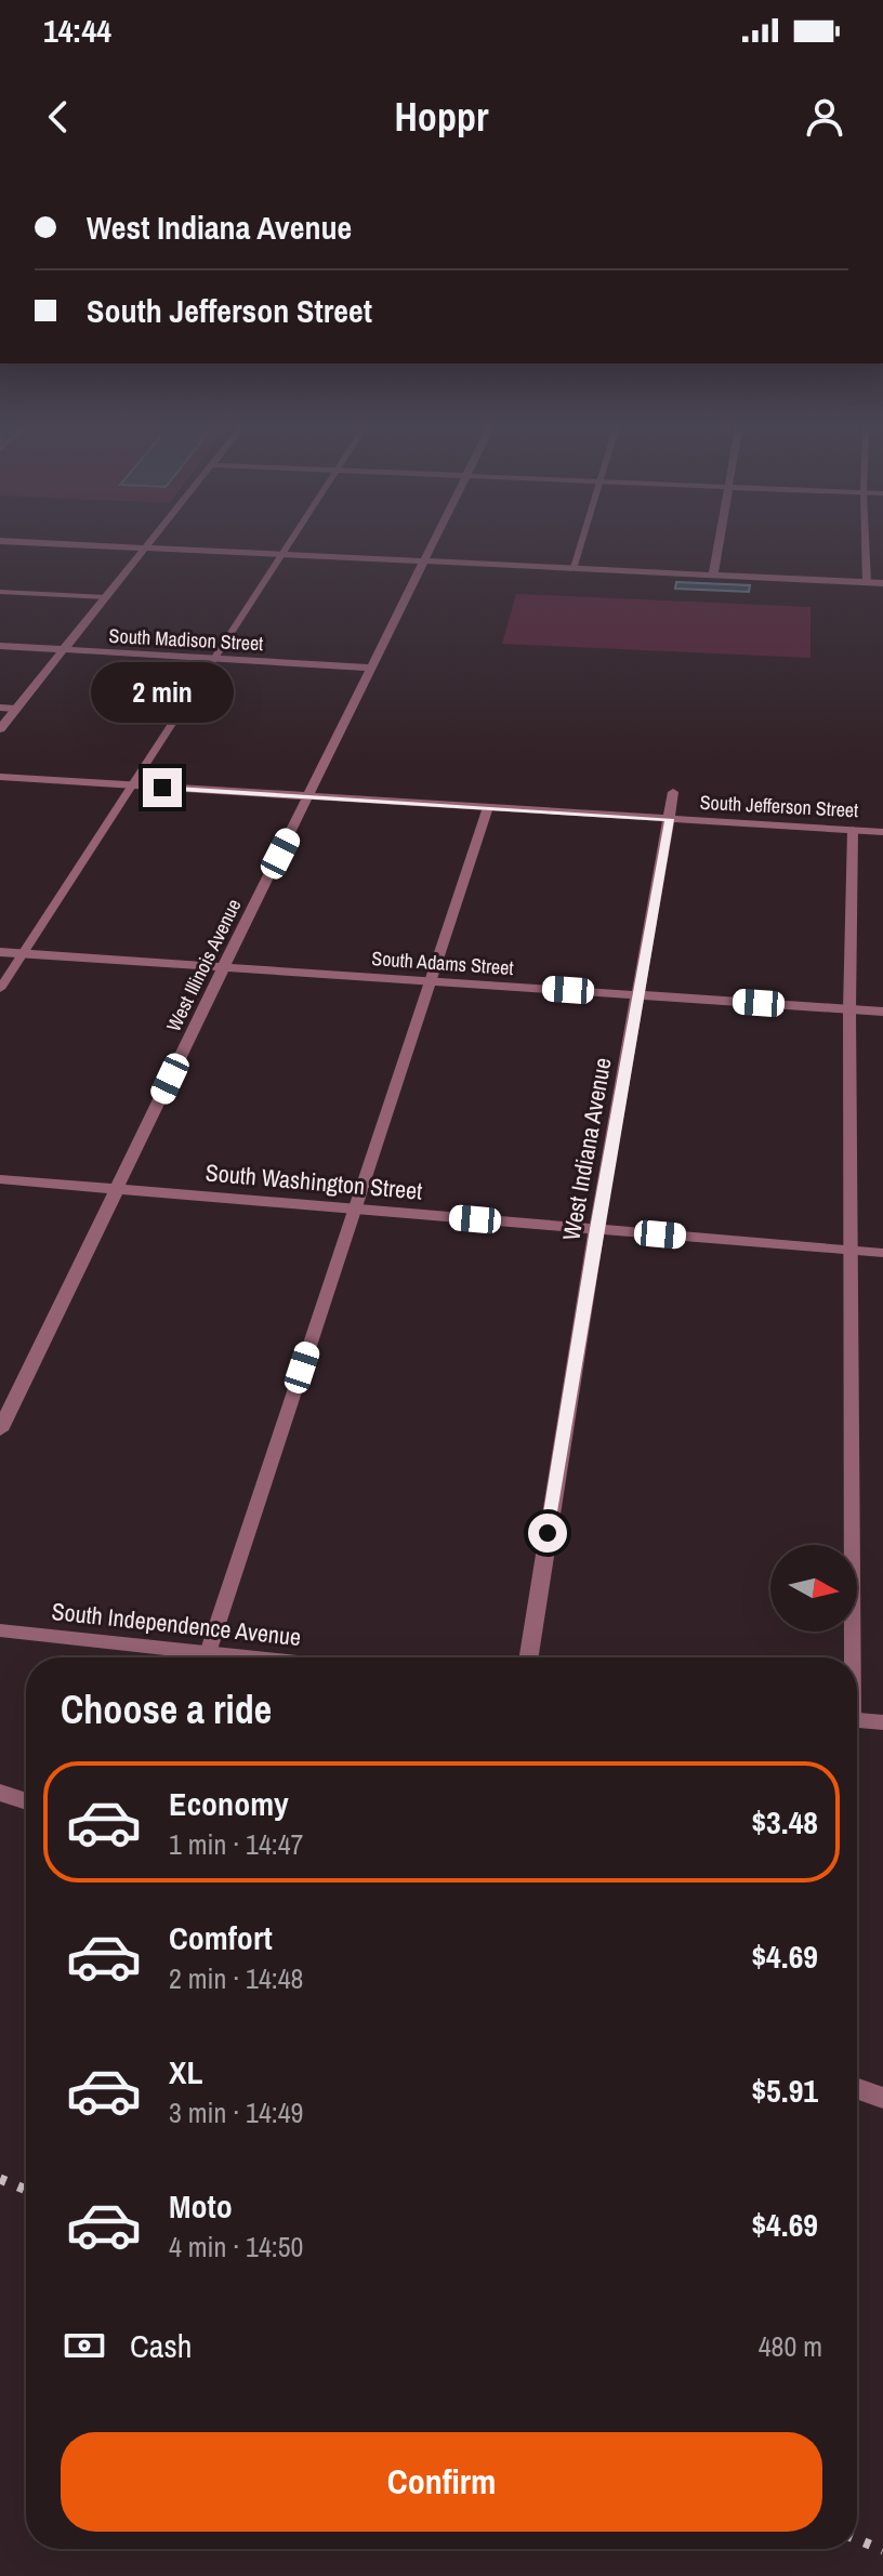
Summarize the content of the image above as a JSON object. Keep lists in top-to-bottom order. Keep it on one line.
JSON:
{"streets":{"street":["South Madison Street","South Jefferson Street","South Adams Street","West Illinois Avenue","West Indiana Avenue","South Washington Street","South Independence Avenue"]},"crossings":[["South Madison Street","West Illinois Avenue"],["South Jefferson Street","West Illinois Avenue"],["South Jefferson Street","West Indiana Avenue"],["South Adams Street","West Illinois Avenue"],["South Adams Street","West Indiana Avenue"],["West Illinois Avenue","South Washington Street"],["West Indiana Avenue","South Washington Street"]],"north":"right","page":{"status":"14:44","header":"Hoppr","banner":["West Indiana Avenue","South Jefferson Street"],"bubble":"2 min","heading":"Choose a ride","list":[{"name":"Economy","note":"1 min · 14:47","value":"$3.48"},{"name":"Comfort","note":"2 min · 14:48","value":"$4.69"},{"name":"XL","note":"3 min · 14:49","value":"$5.91"},{"name":"Moto","note":"4 min · 14:50","value":"$4.69"}],"pay":["Cash","480 m"],"buttons":"Confirm"}}
